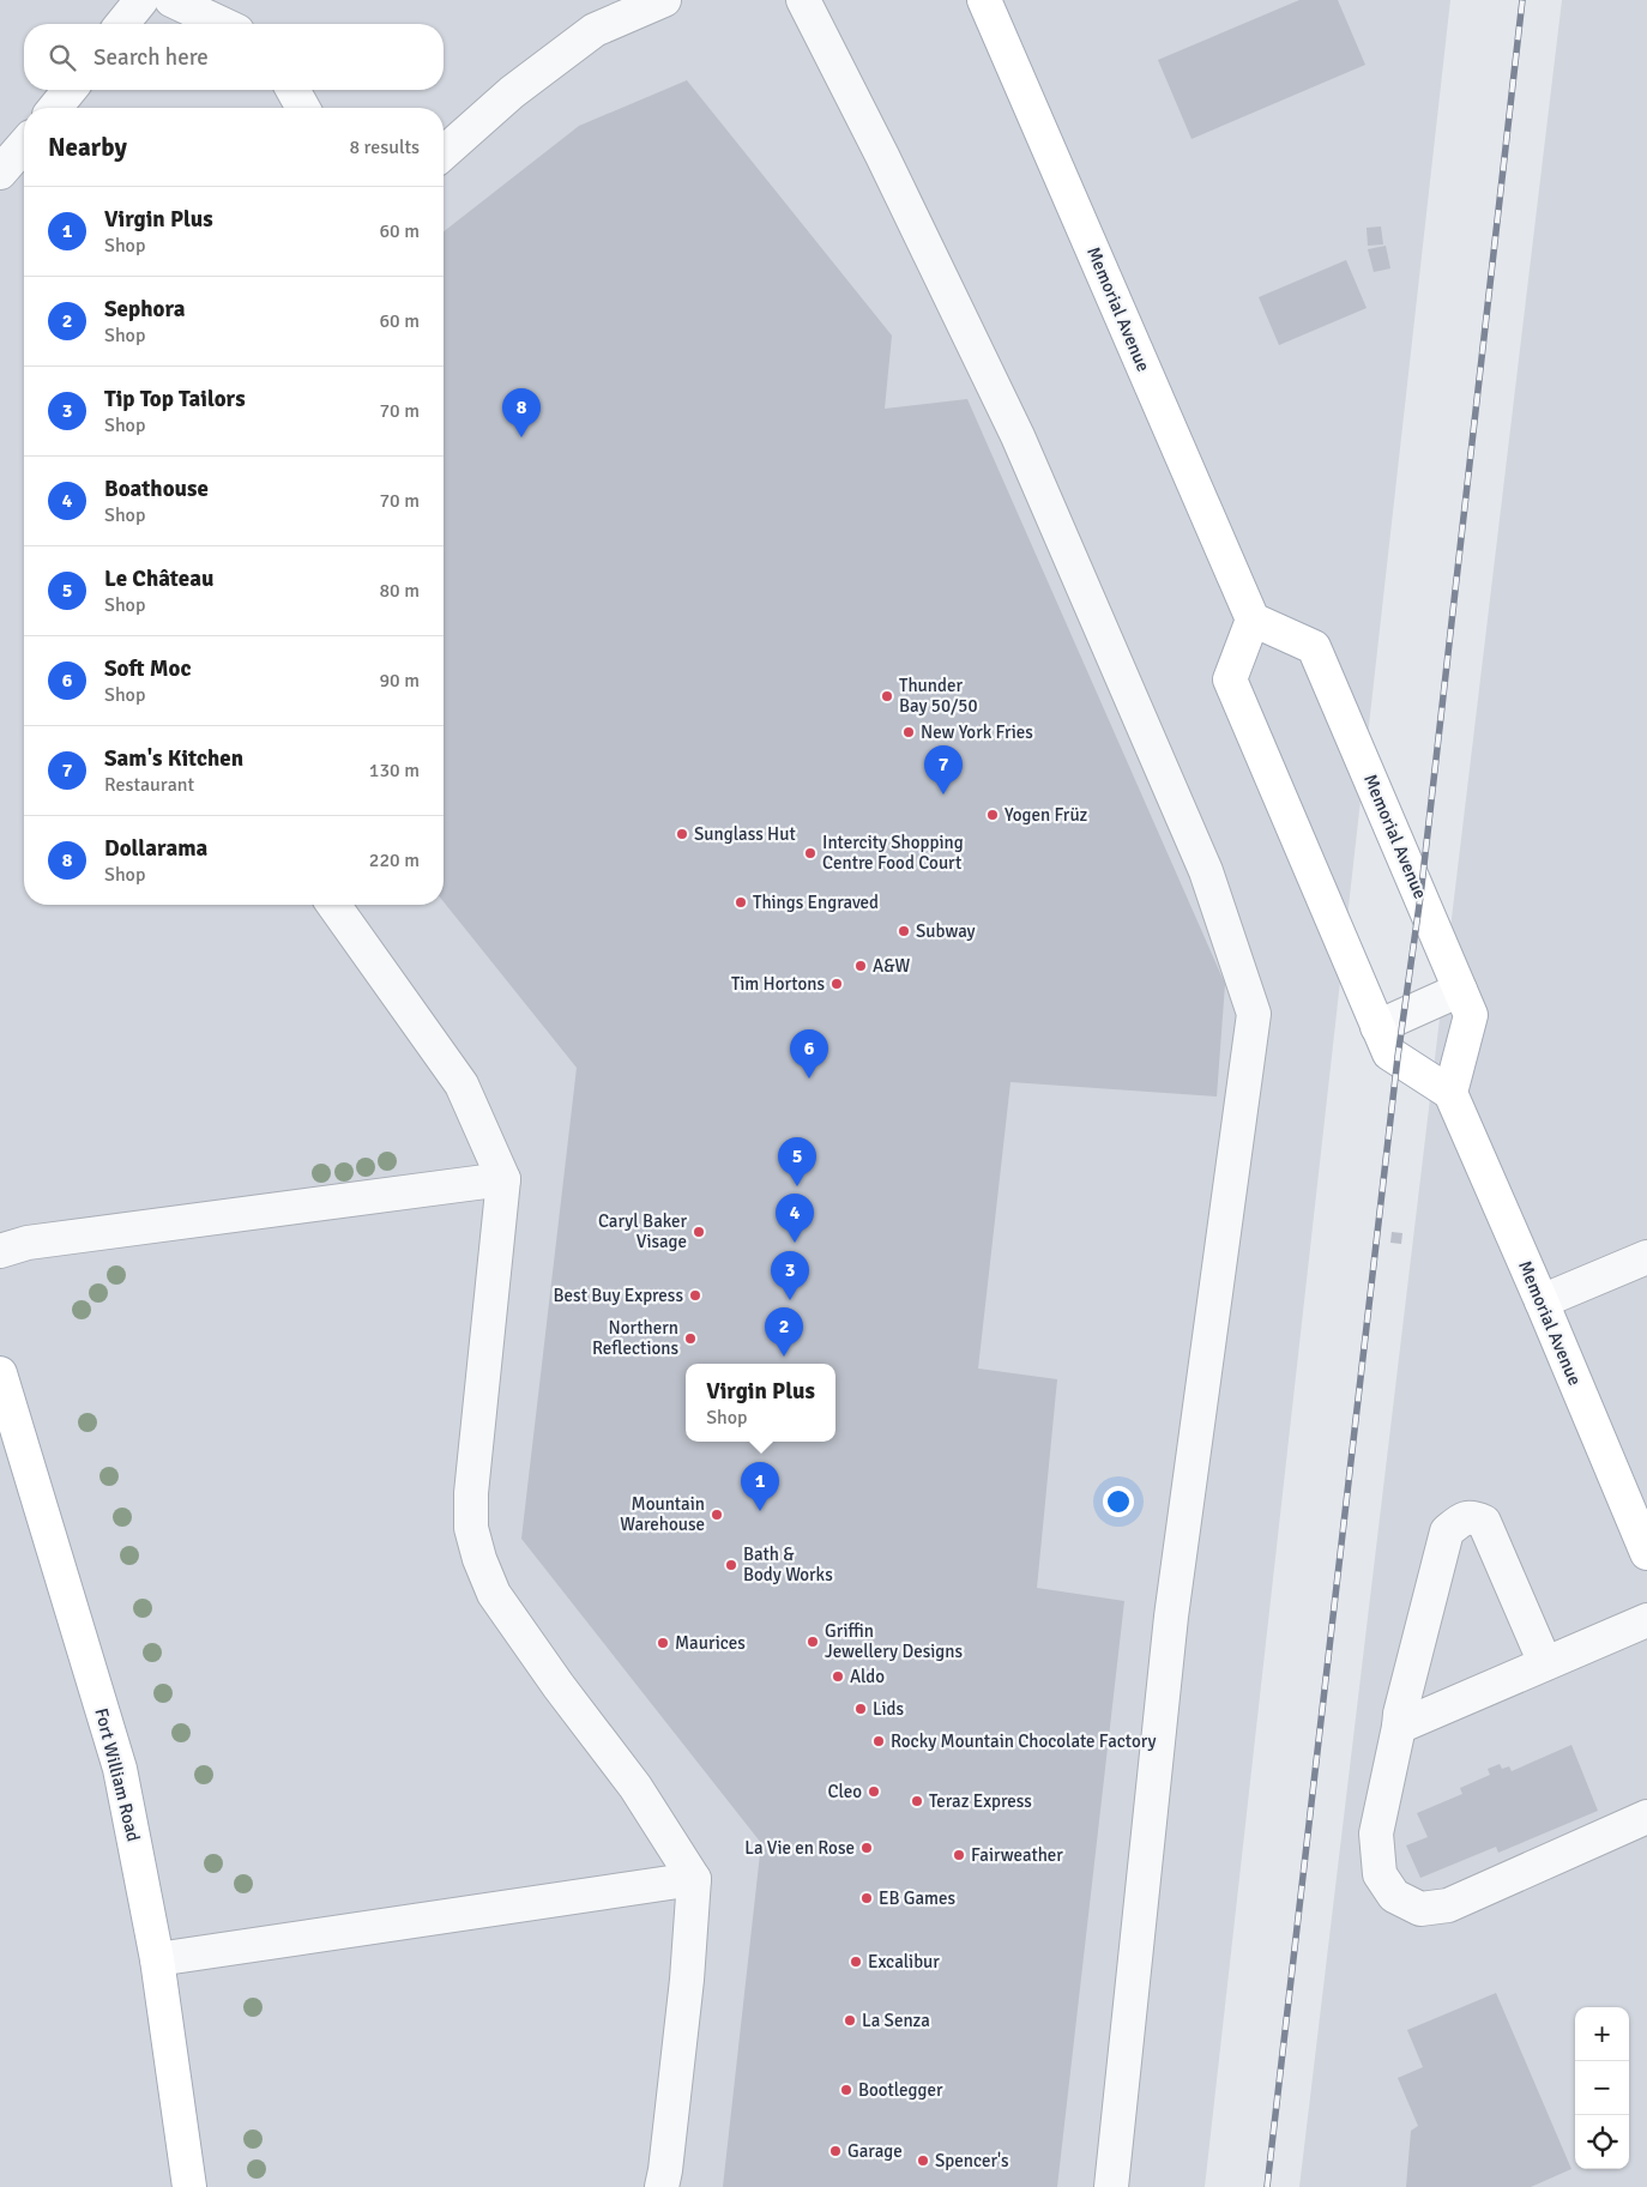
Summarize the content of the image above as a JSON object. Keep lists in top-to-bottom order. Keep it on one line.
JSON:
{"streets":{"main road":["Memorial Avenue","Fort William Road"]},"places":["Thunder Bay 50/50","New York Fries","Yogen Früz","Sunglass Hut","Intercity Shopping Centre Food Court","Things Engraved","Subway","A&W","Tim Hortons","Caryl Baker Visage","Best Buy Express","Northern Reflections","Mountain Warehouse","Bath & Body Works","Griffin Jewellery Designs","Maurices","Aldo","Lids","Rocky Mountain Chocolate Factory","Cleo","Teraz Express","La Vie en Rose","Fairweather","EB Games","Excalibur","La Senza","Bootlegger","Garage","Spencer's"],"page":{"search":"Search here","heading":["Nearby","8 results"],"list":[{"mark":"1","name":"Virgin Plus","note":"Shop","value":"60 m"},{"mark":"2","name":"Sephora","note":"Shop","value":"60 m"},{"mark":"3","name":"Tip Top Tailors","note":"Shop","value":"70 m"},{"mark":"4","name":"Boathouse","note":"Shop","value":"70 m"},{"mark":"5","name":"Le Château","note":"Shop","value":"80 m"},{"mark":"6","name":"Soft Moc","note":"Shop","value":"90 m"},{"mark":"7","name":"Sam's Kitchen","note":"Restaurant","value":"130 m"},{"mark":"8","name":"Dollarama","note":"Shop","value":"220 m"}],"pins":["8","7","6","5","4","3","2","1"],"popup":["Virgin Plus","Shop"],"map_buttons":["+","−"]}}
